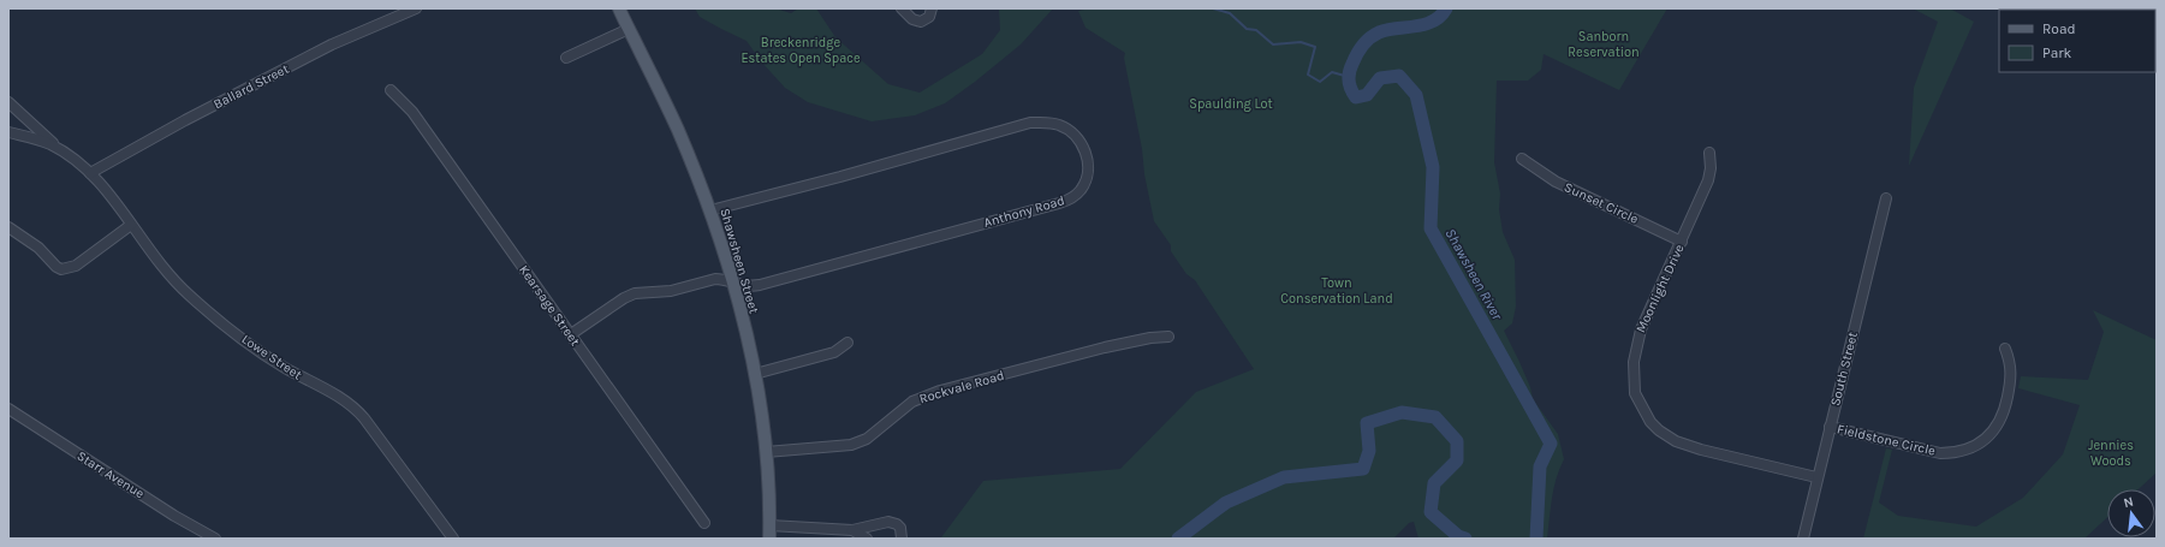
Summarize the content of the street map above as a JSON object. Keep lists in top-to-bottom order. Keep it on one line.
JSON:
{"streets":{"main road":["Shawsheen Street"],"street":["Ballard Street","Sunset Circle","Anthony Road","Moonlight Drive","Kearsage Street","Lowe Street","South Street","Rockvale Road","Fieldstone Circle","Starr Avenue"]},"crossings":[["Ballard Street","Lowe Street"],["Sunset Circle","Moonlight Drive"],["Anthony Road","Shawsheen Street"],["Anthony Road","Kearsage Street"],["Shawsheen Street","Rockvale Road"],["Moonlight Drive","South Street"],["South Street","Fieldstone Circle"]],"water":["Shawsheen River"],"parks":["Sanborn Reservation","Breckenridge Estates Open Space","Spaulding Lot","Town Conservation Land","Jennies Woods"],"legend":["Road","Park"],"north":"top"}
